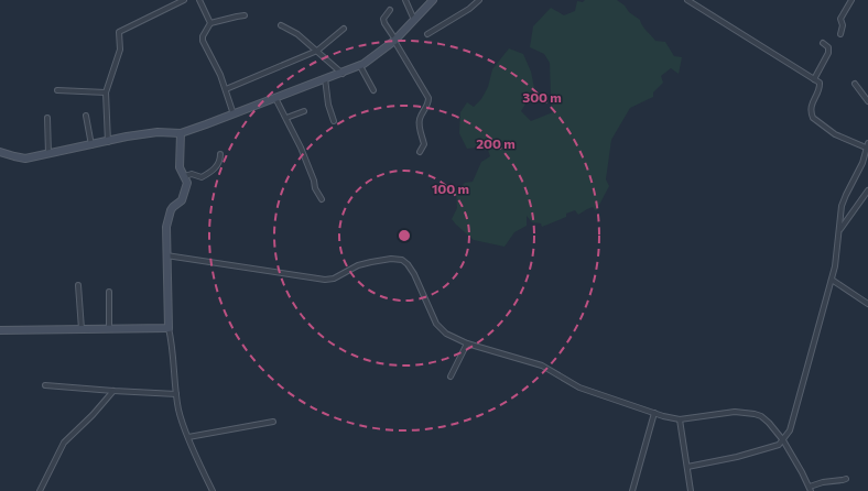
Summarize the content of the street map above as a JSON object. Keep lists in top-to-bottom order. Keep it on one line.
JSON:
{"rings":["300 m","200 m","100 m"]}
